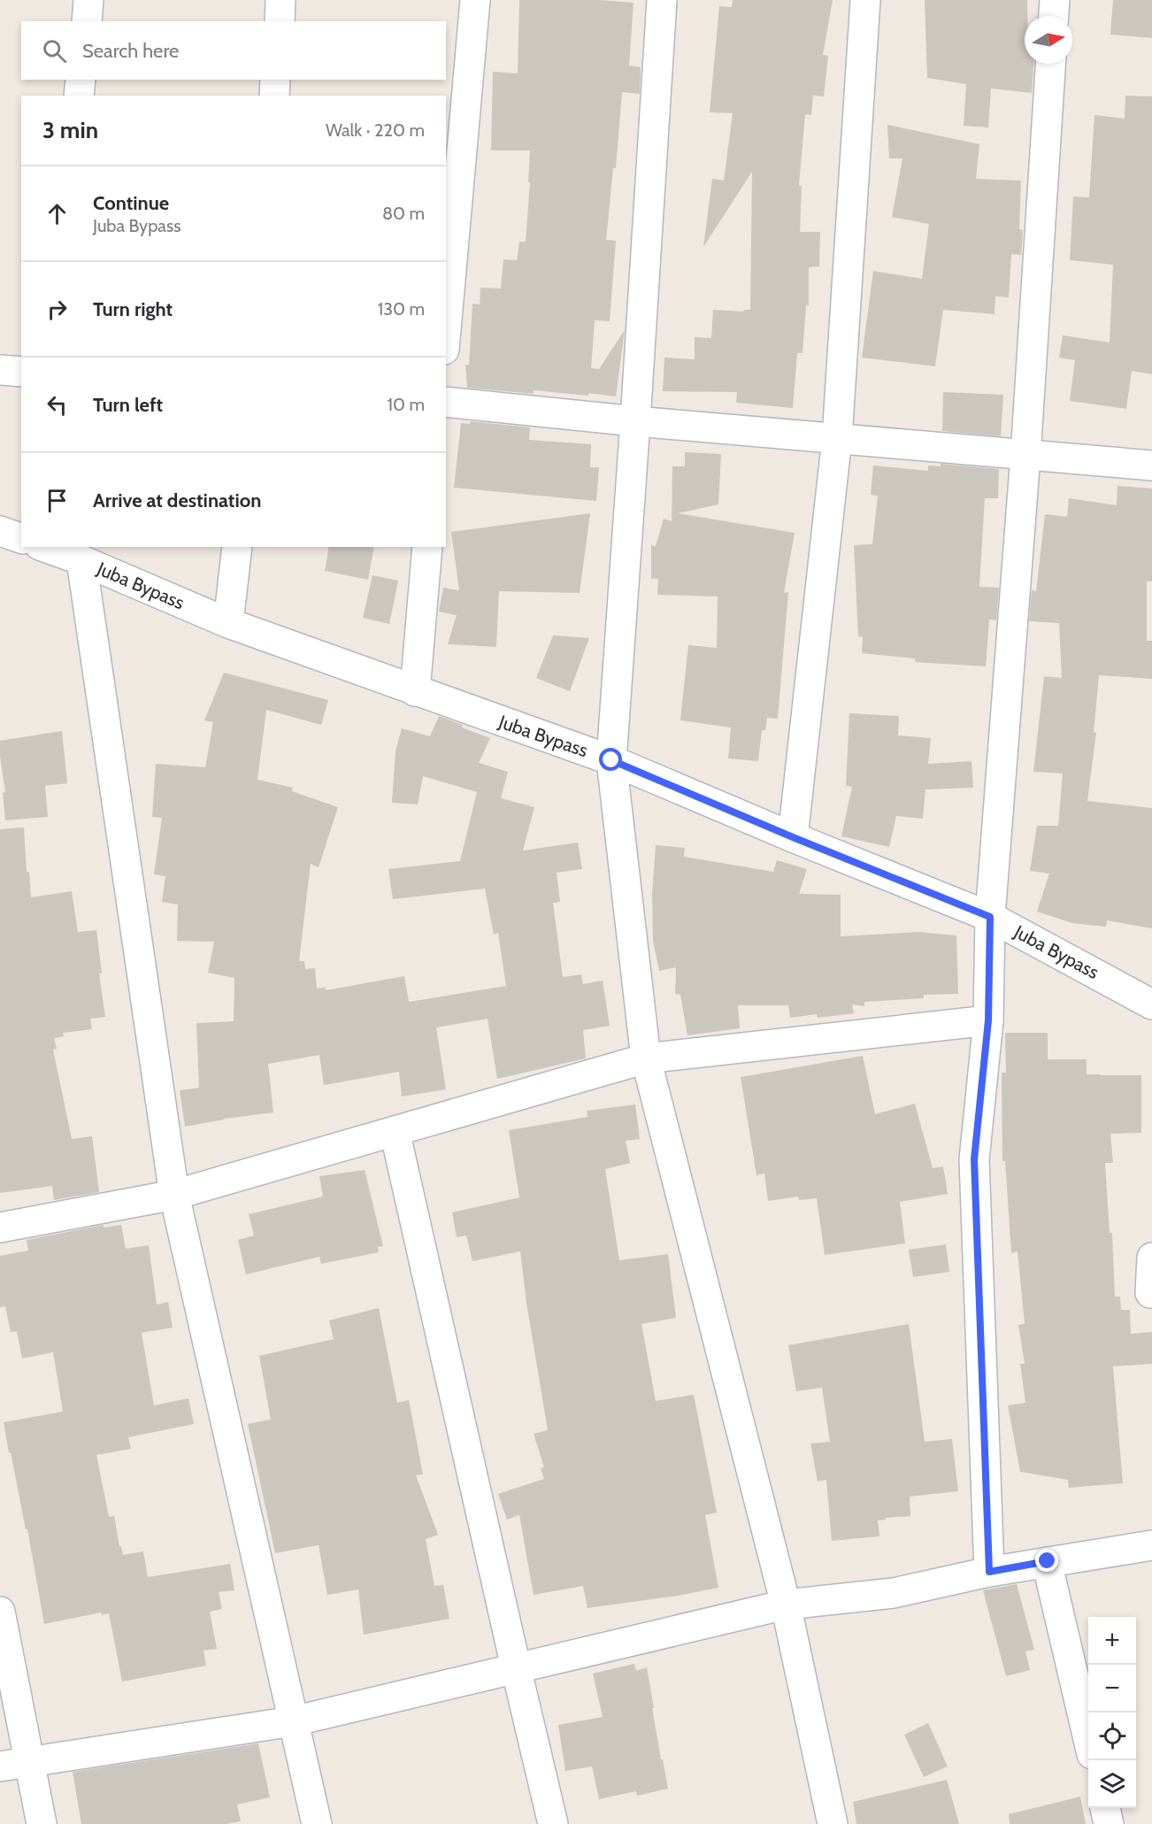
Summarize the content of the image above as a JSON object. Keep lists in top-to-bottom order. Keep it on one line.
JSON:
{"streets":{"street":["Juba Bypass"]},"north":"right","page":{"search":"Search here","heading":["3 min","Walk · 220 m"],"list":[["Continue","Juba Bypass","80 m"],["Turn right","130 m"],["Turn left","10 m"],"Arrive at destination"],"map_buttons":["+","−"]}}
